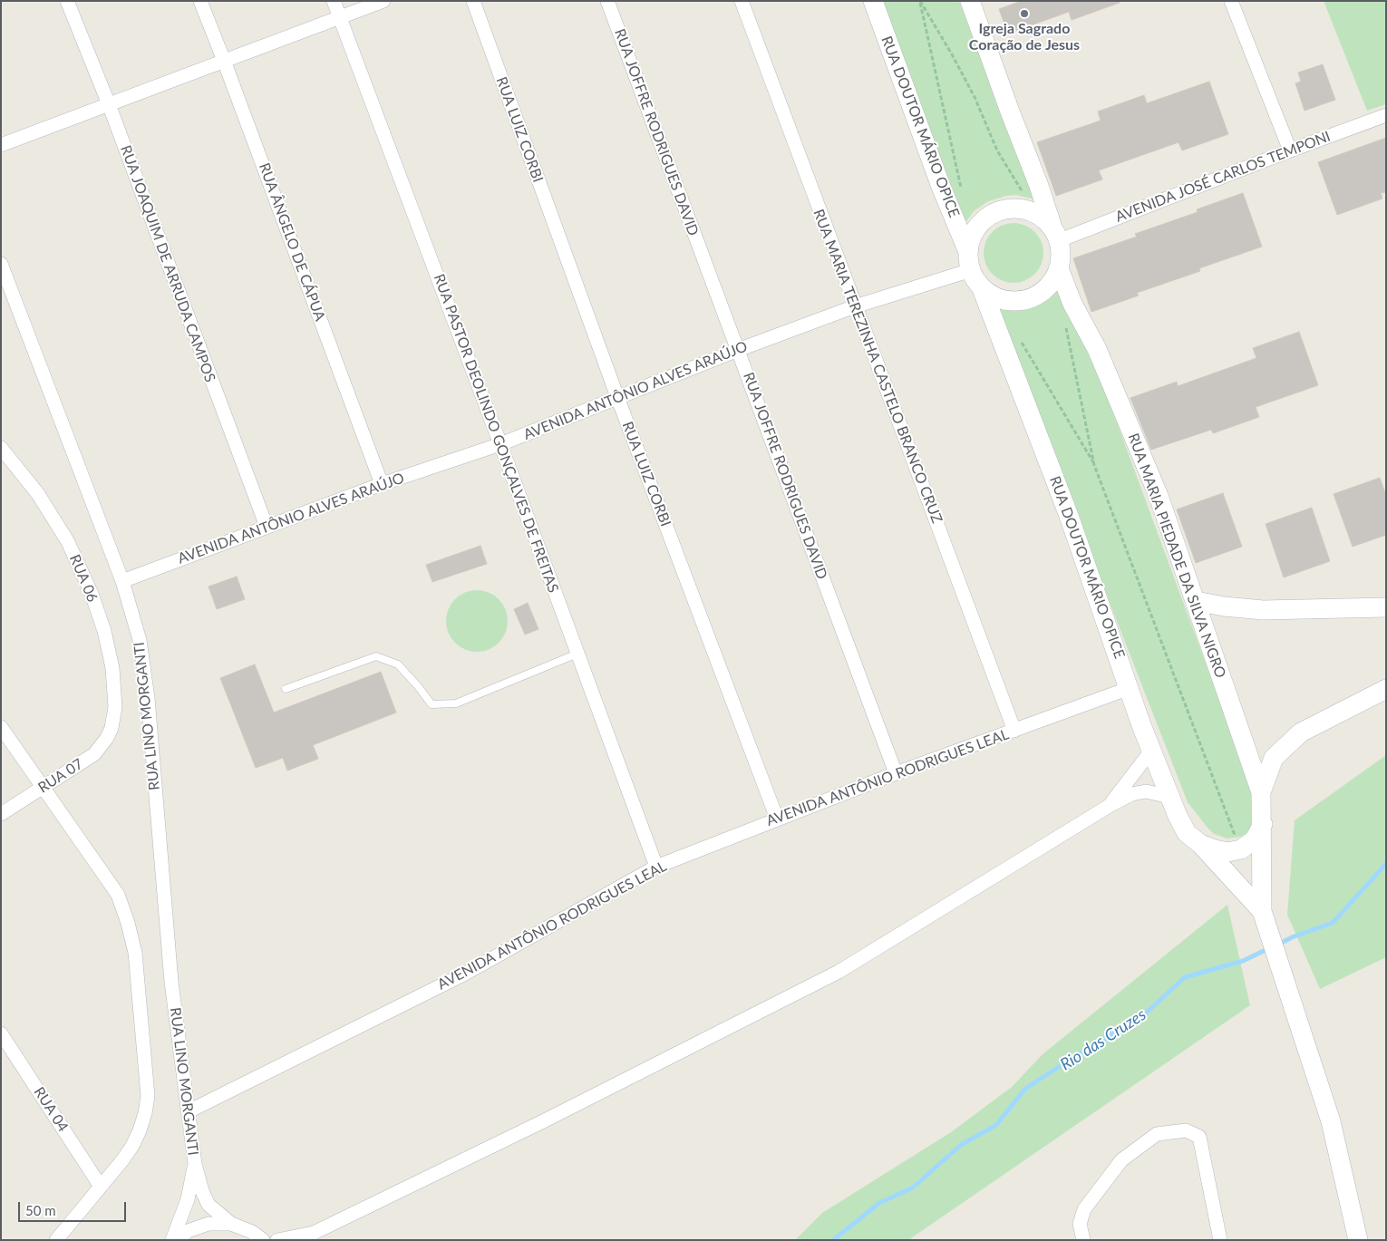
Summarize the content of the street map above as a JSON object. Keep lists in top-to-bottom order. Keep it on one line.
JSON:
{"streets":{"street":["RUA DOUTOR MÁRIO OPICE","RUA LUIZ CORBI","RUA JOFFRE RODRIGUES DAVID","AVENIDA JOSÉ CARLOS TEMPONI","RUA ÂNGELO DE CÁPUA","RUA JOAQUIM DE ARRUDA CAMPOS","RUA MARIA TEREZINHA CASTELO BRANCO CRUZ","AVENIDA ANTÔNIO ALVES ARAÚJO","RUA PASTOR DEOLINDO GONÇALVES DE FREITAS","RUA MARIA PIEDADE DA SILVA NIGRO","RUA 06","RUA LINO MORGANTI","RUA 07","AVENIDA ANTÔNIO RODRIGUES LEAL","RUA 04"]},"crossings":[["RUA DOUTOR MÁRIO OPICE","AVENIDA JOSÉ CARLOS TEMPONI"],["RUA DOUTOR MÁRIO OPICE","AVENIDA ANTÔNIO ALVES ARAÚJO"],["RUA DOUTOR MÁRIO OPICE","RUA MARIA PIEDADE DA SILVA NIGRO"],["RUA DOUTOR MÁRIO OPICE","AVENIDA ANTÔNIO RODRIGUES LEAL"],["RUA LUIZ CORBI","AVENIDA ANTÔNIO ALVES ARAÚJO"],["RUA LUIZ CORBI","AVENIDA ANTÔNIO RODRIGUES LEAL"],["RUA JOFFRE RODRIGUES DAVID","AVENIDA ANTÔNIO ALVES ARAÚJO"],["RUA JOFFRE RODRIGUES DAVID","AVENIDA ANTÔNIO RODRIGUES LEAL"],["AVENIDA JOSÉ CARLOS TEMPONI","AVENIDA ANTÔNIO ALVES ARAÚJO"],["AVENIDA JOSÉ CARLOS TEMPONI","RUA MARIA PIEDADE DA SILVA NIGRO"],["RUA ÂNGELO DE CÁPUA","AVENIDA ANTÔNIO ALVES ARAÚJO"],["RUA JOAQUIM DE ARRUDA CAMPOS","AVENIDA ANTÔNIO ALVES ARAÚJO"],["RUA MARIA TEREZINHA CASTELO BRANCO CRUZ","AVENIDA ANTÔNIO ALVES ARAÚJO"],["RUA MARIA TEREZINHA CASTELO BRANCO CRUZ","AVENIDA ANTÔNIO RODRIGUES LEAL"],["AVENIDA ANTÔNIO ALVES ARAÚJO","RUA PASTOR DEOLINDO GONÇALVES DE FREITAS"],["AVENIDA ANTÔNIO ALVES ARAÚJO","RUA MARIA PIEDADE DA SILVA NIGRO"],["AVENIDA ANTÔNIO ALVES ARAÚJO","RUA LINO MORGANTI"],["RUA PASTOR DEOLINDO GONÇALVES DE FREITAS","AVENIDA ANTÔNIO RODRIGUES LEAL"],["RUA 06","RUA 07"],["RUA LINO MORGANTI","AVENIDA ANTÔNIO RODRIGUES LEAL"]],"water":["Rio das Cruzes"],"places":["Igreja Sagrado Coração de Jesus"],"scale_bar":"50 m"}
